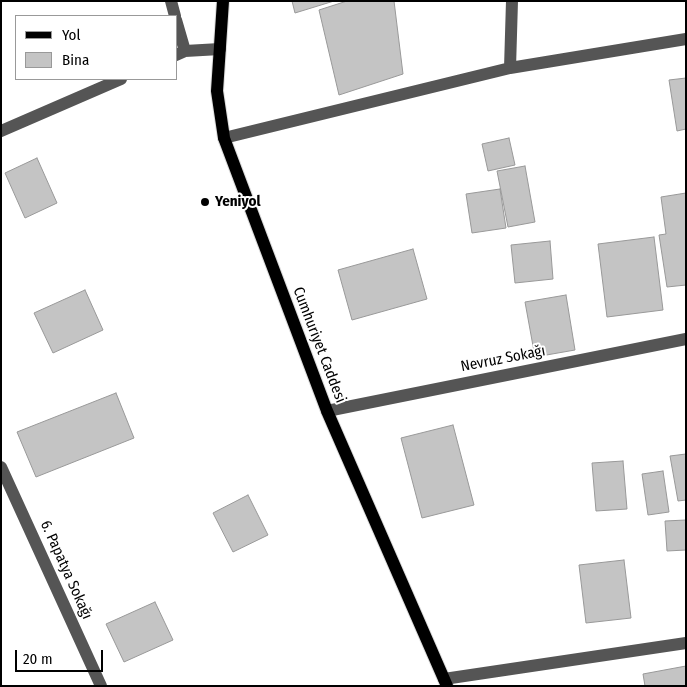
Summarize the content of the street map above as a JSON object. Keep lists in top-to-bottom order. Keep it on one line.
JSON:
{"streets":{"main road":["Cumhuriyet Caddesi"],"street":["Nevruz Sokağı","6. Papatya Sokağı"]},"crossings":[["Cumhuriyet Caddesi","Nevruz Sokağı"]],"places":["Yeniyol"],"legend":["Yol","Bina"],"scale_bar":"20 m"}
